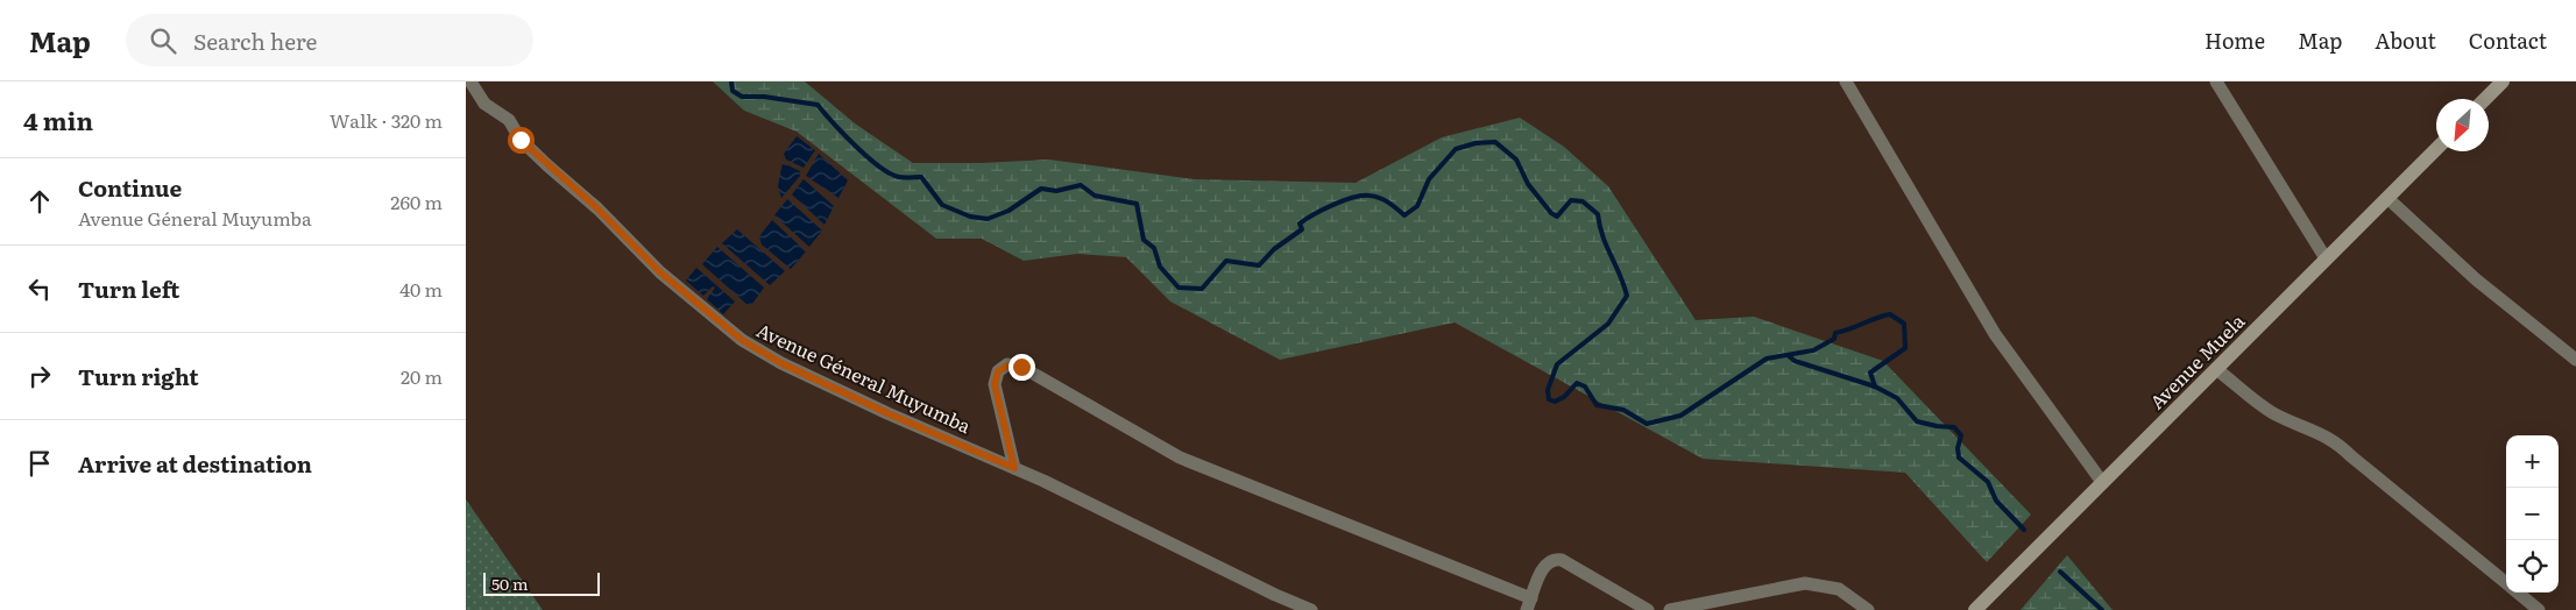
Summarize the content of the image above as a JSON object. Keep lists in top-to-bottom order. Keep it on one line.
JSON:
{"streets":{"street":["Avenue Muela","Avenue Géneral Muyumba"]},"scale_bar":"50 m","north":"bottom left","page":{"header":"Map","search":"Search here","nav":["Home","Map","About","Contact"],"heading":["4 min","Walk · 320 m"],"list":[["Continue","Avenue Géneral Muyumba","260 m"],["Turn left","40 m"],["Turn right","20 m"],"Arrive at destination"],"map_buttons":["+","−"],"scale":"50 m"}}
